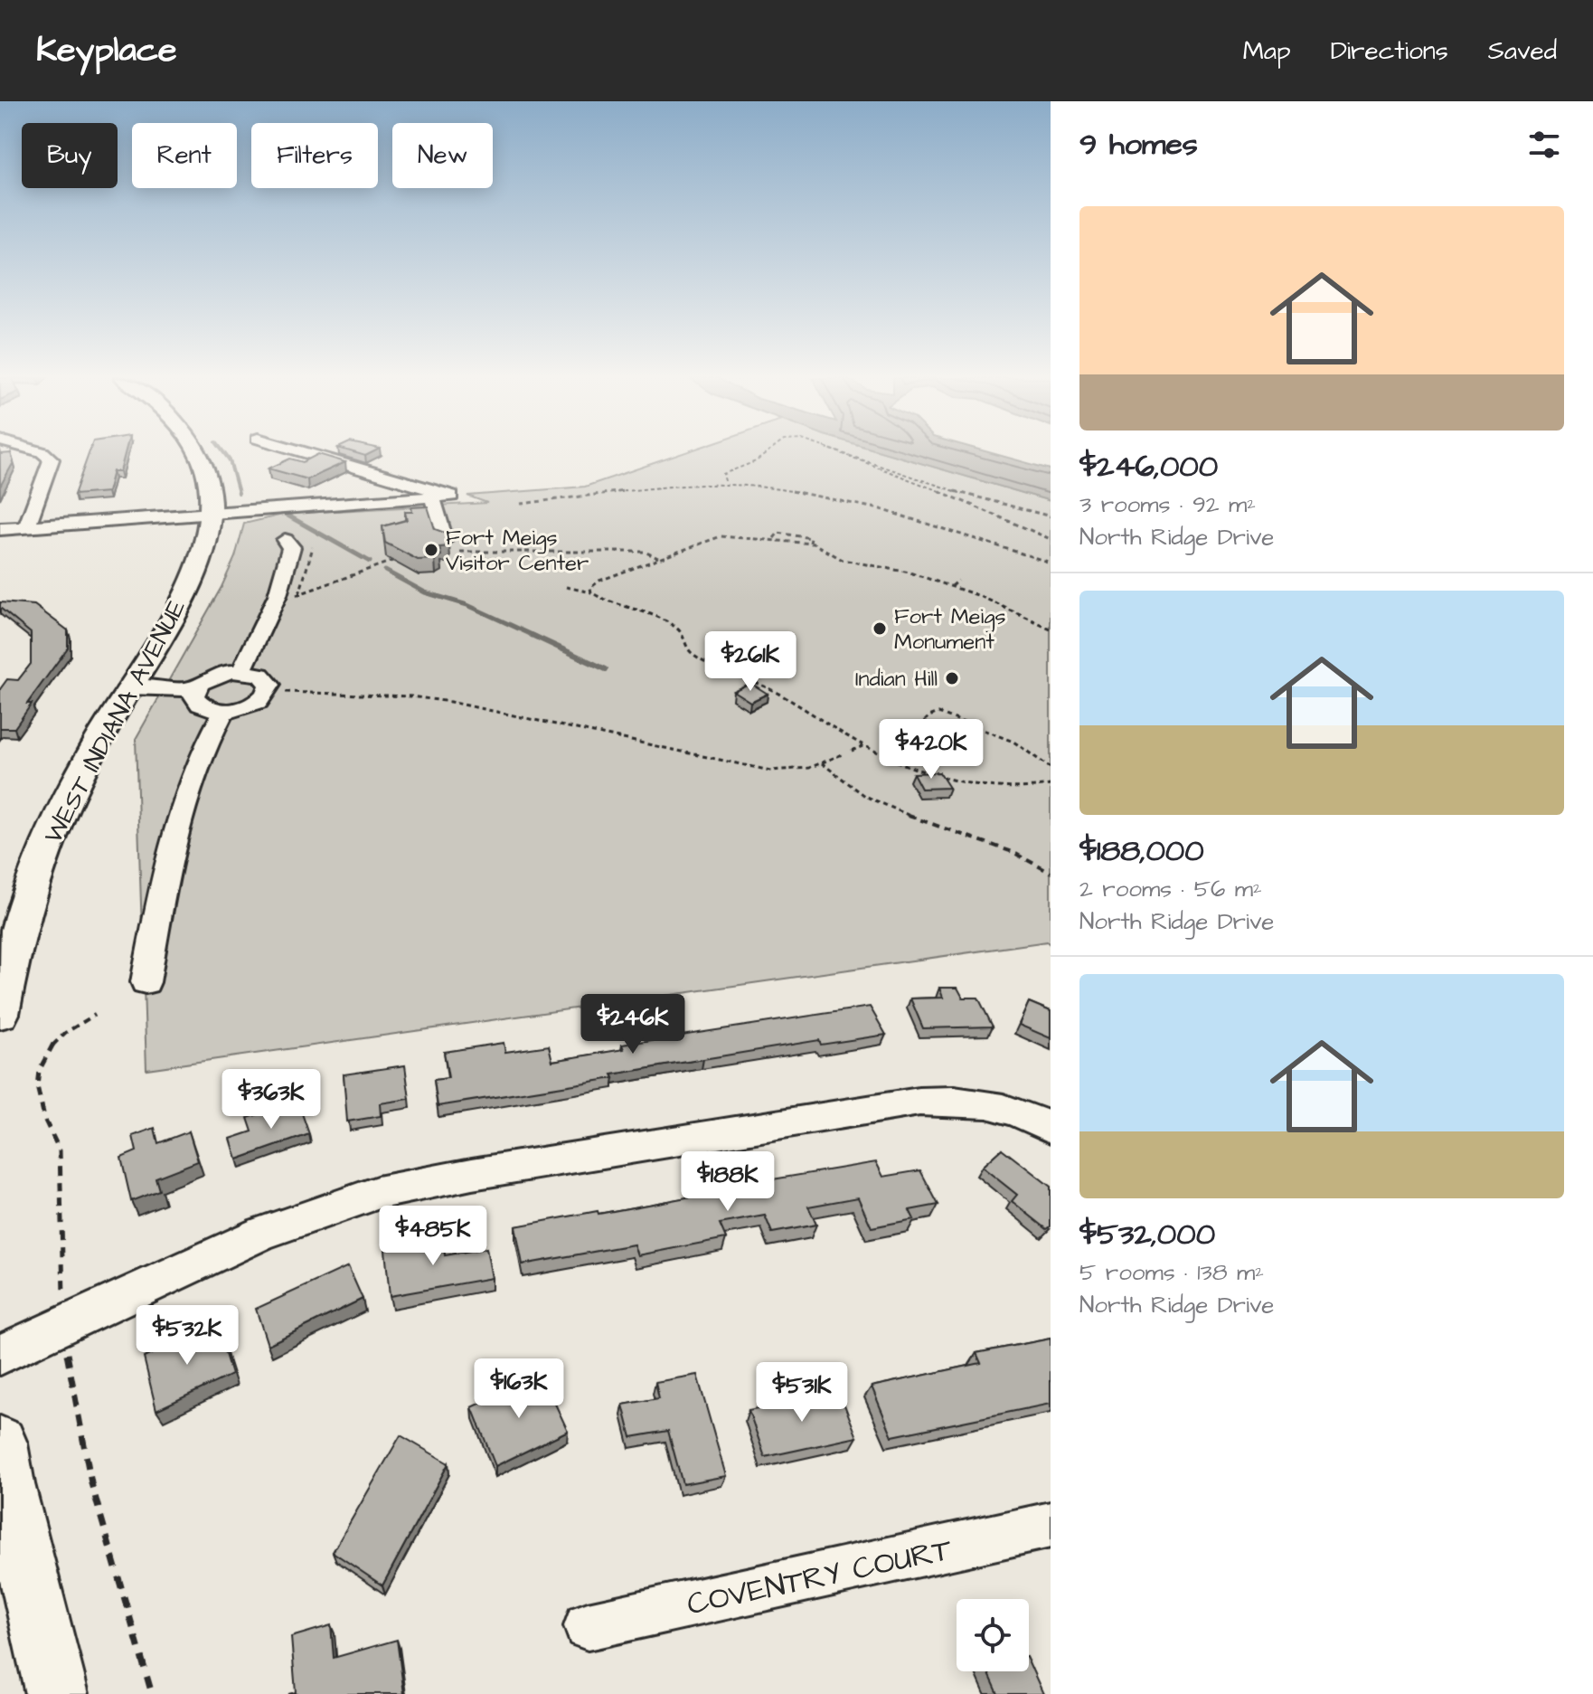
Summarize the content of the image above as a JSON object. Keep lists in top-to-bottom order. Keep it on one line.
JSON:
{"streets":{"main road":["WEST INDIANA AVENUE"],"street":["COVENTRY COURT"]},"places":["Fort Meigs Visitor Center","Fort Meigs Monument","Indian Hill"],"page":{"header":"Keyplace","nav":["Map","Directions","Saved"],"heading":"9 homes","chip":["Buy","Rent","Filters","New"],"list":[{"name":"$246,000","note":"3 rooms · 92 m² · North Ridge Drive"},{"name":"$188,000","note":"2 rooms · 56 m² · North Ridge Drive"},{"name":"$532,000","note":"5 rooms · 138 m² · North Ridge Drive"}],"price":["$261K","$420K","$246K","$363K","$188K","$485K","$532K","$163K","$531K"]}}
